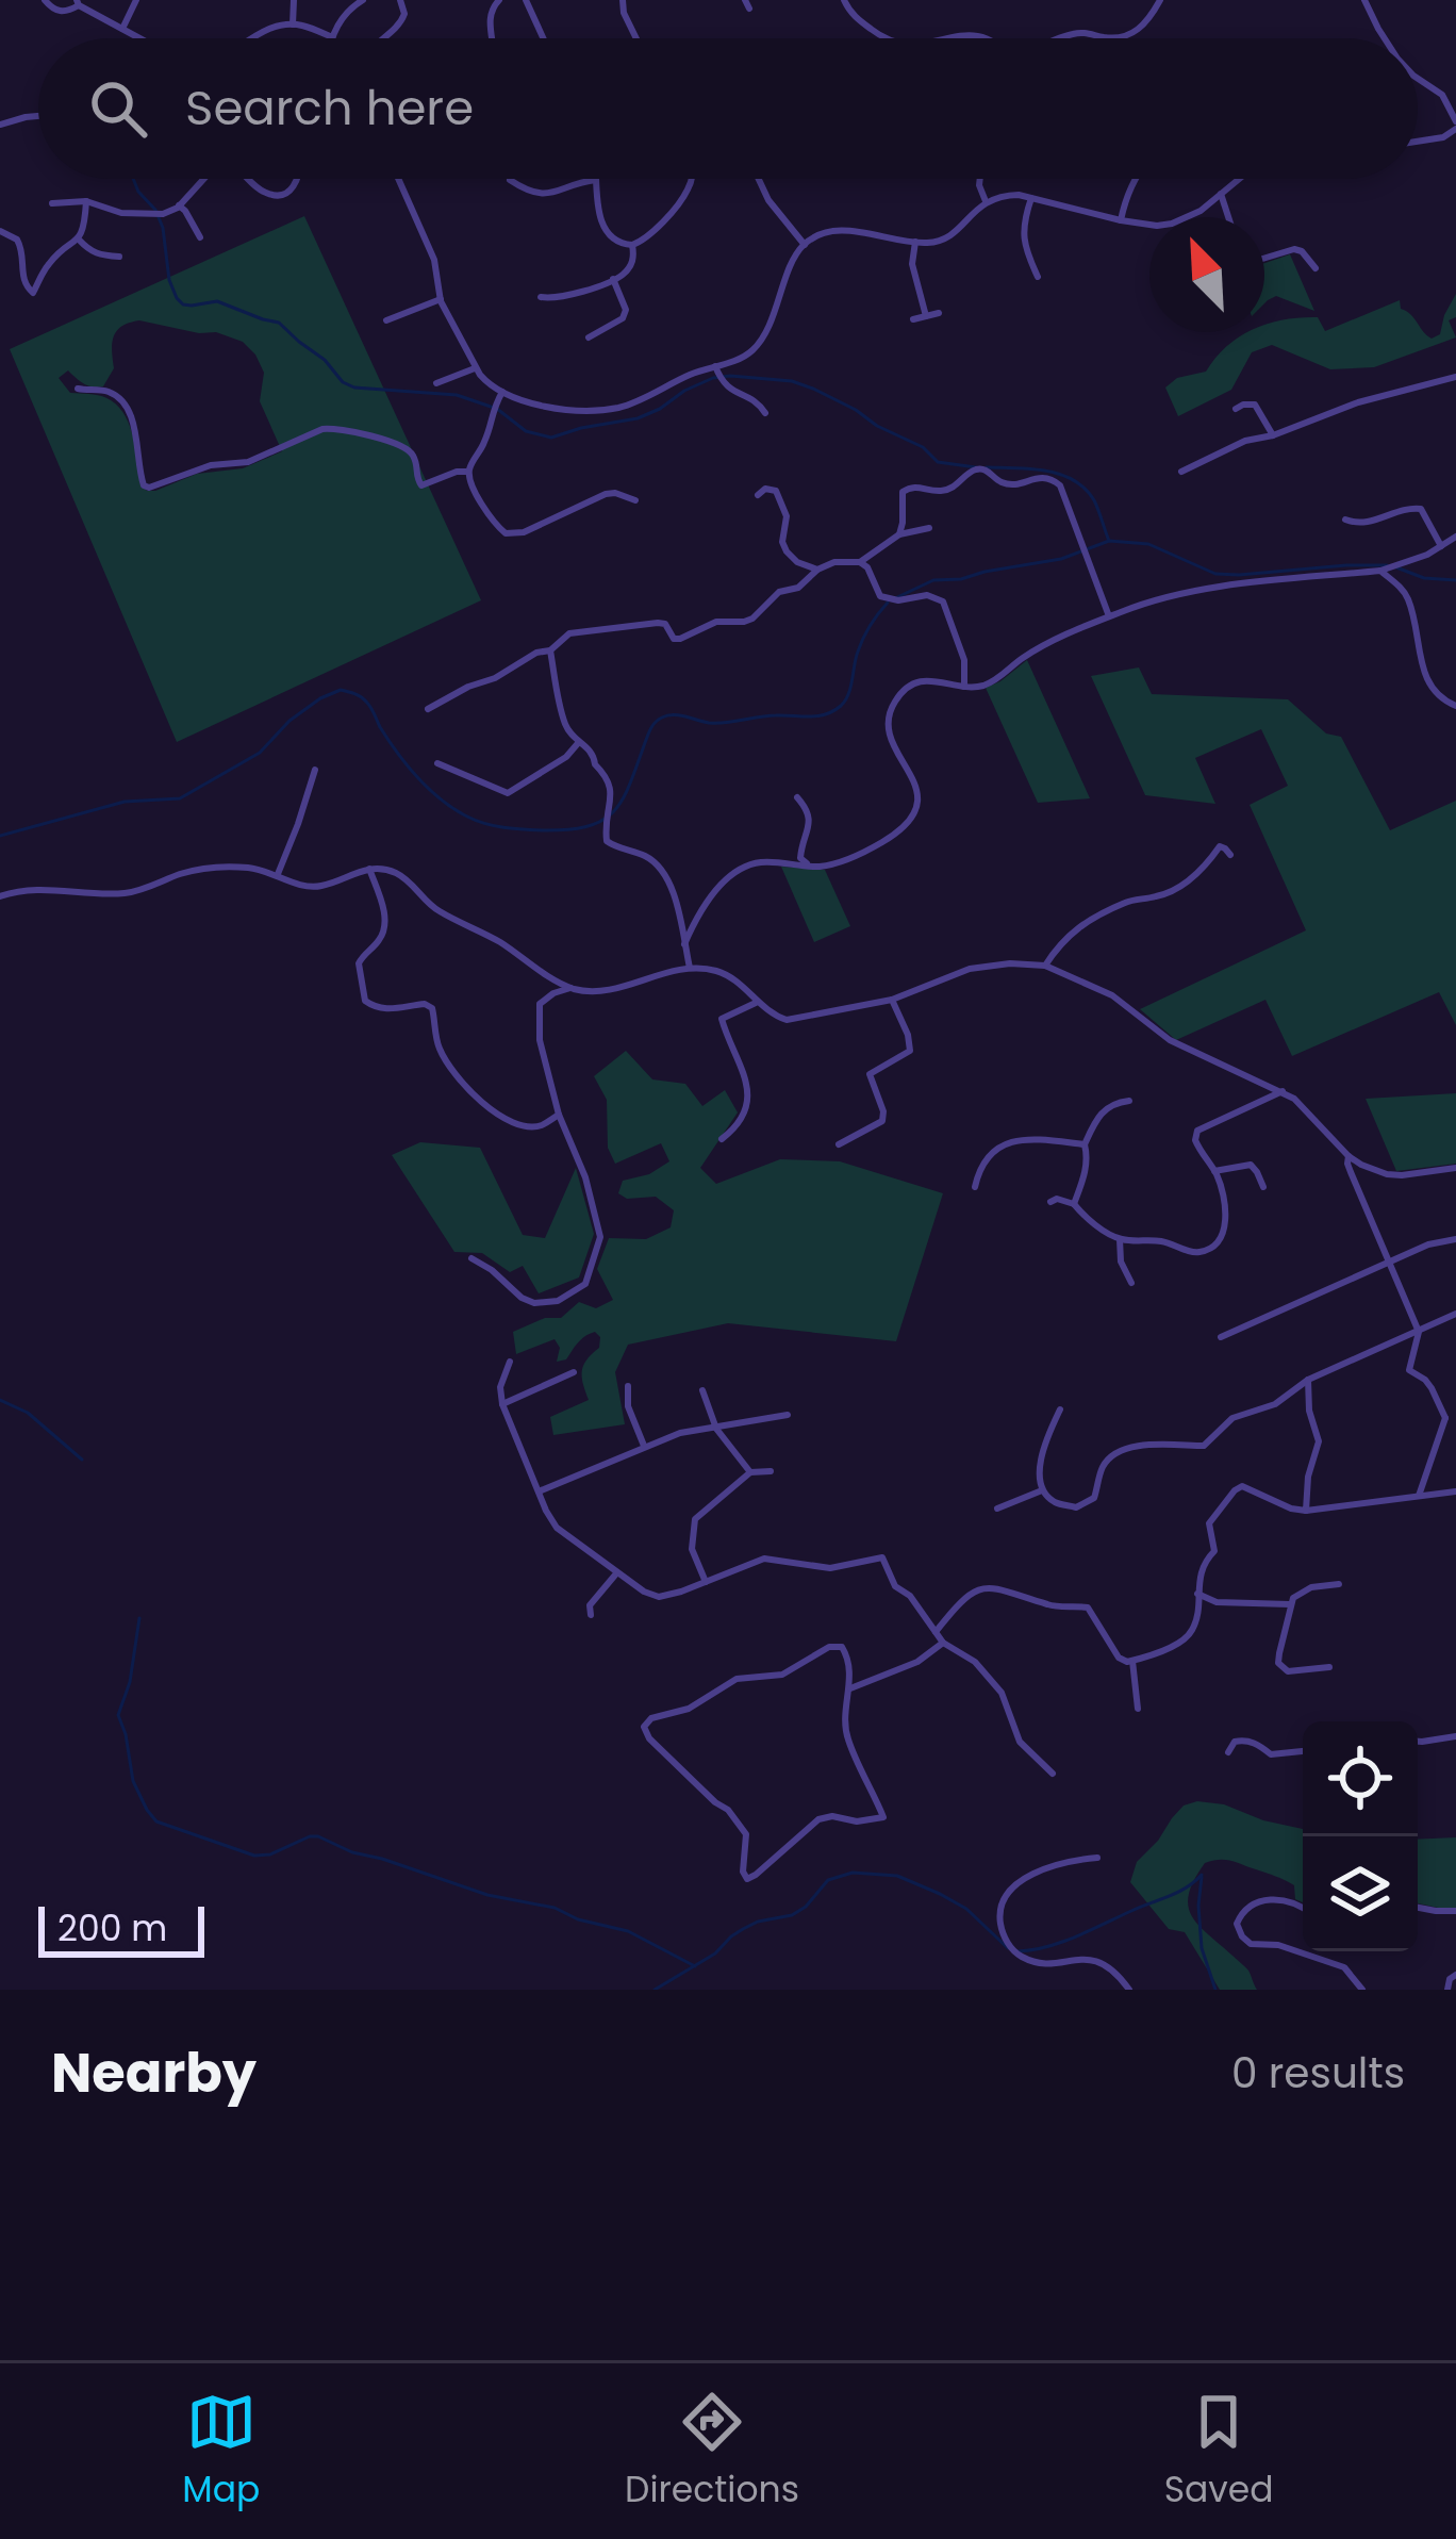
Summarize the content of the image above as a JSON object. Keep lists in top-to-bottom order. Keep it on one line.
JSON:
{"scale_bar":"200 m","north":"top left","page":{"search":"Search here","scale":"200 m","heading":["Nearby","0 results"],"nav":["Map","Directions","Saved"]}}
